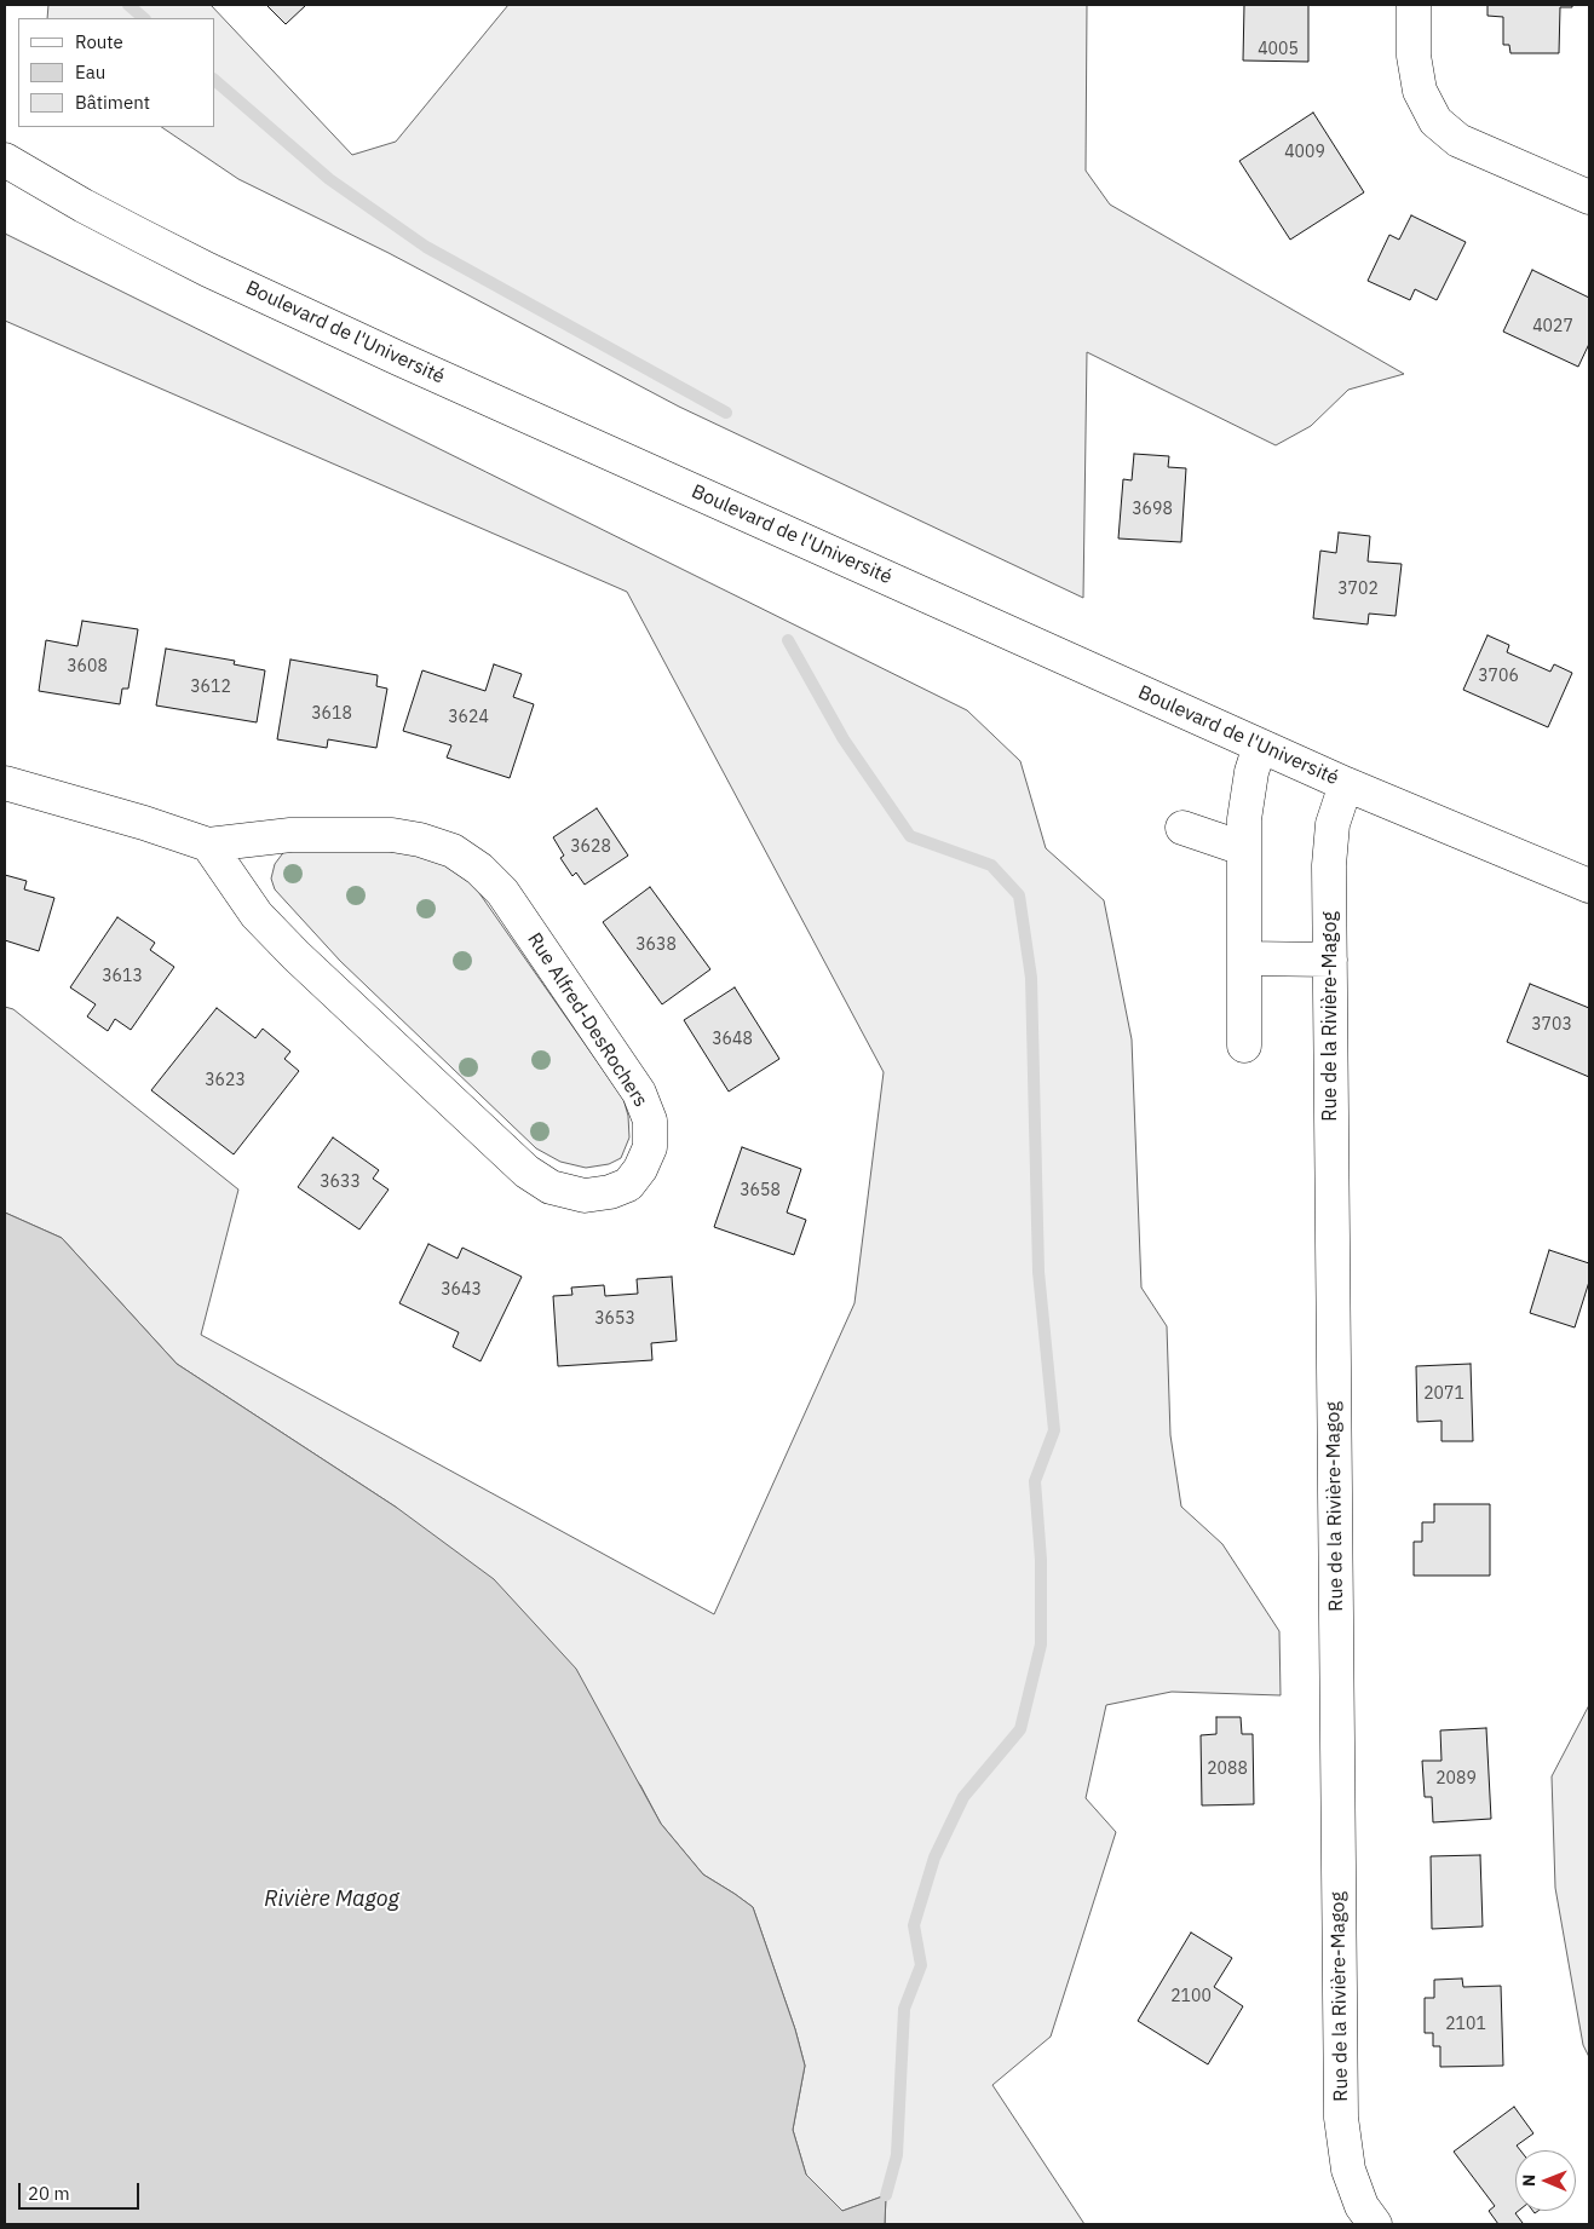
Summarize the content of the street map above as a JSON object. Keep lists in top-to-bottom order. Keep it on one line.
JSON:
{"streets":{"street":["Boulevard de l'Université","Rue de la Rivière-Magog","Rue Alfred-DesRochers"]},"crossings":[["Boulevard de l'Université","Rue de la Rivière-Magog"]],"water":["Rivière Magog"],"house_numbers":["4005","4009","4027","3698","3702","3608","3706","3612","3618","3624","3628","3638","3613","3703","3648","3623","3633","3658","3643","3653","2071","2088","2089","2100","2101"],"legend":["Route","Eau","Bâtiment"],"scale_bar":"20 m","north":"left"}
